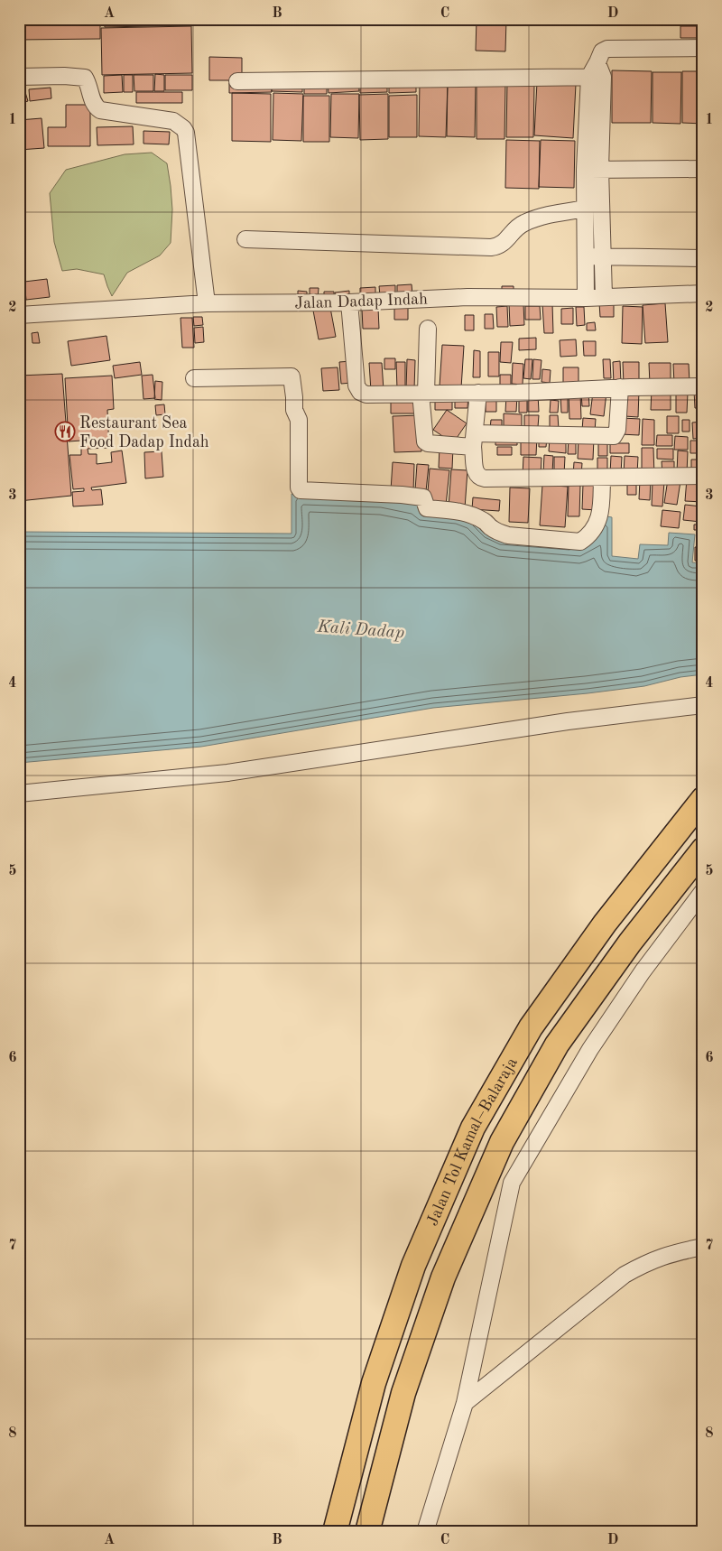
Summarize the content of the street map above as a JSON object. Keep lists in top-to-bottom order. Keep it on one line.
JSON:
{"streets":{"highway":["Jalan Tol Kamal–Balaraja"],"street":["Jalan Dadap Indah"]},"water":["Kali Dadap"],"places":{"restaurant":["Restaurant Sea Food Dadap Indah"]},"grid":{"columns":["A","B","C","D"],"rows":["1","2","3","4","5","6","7","8"]}}
